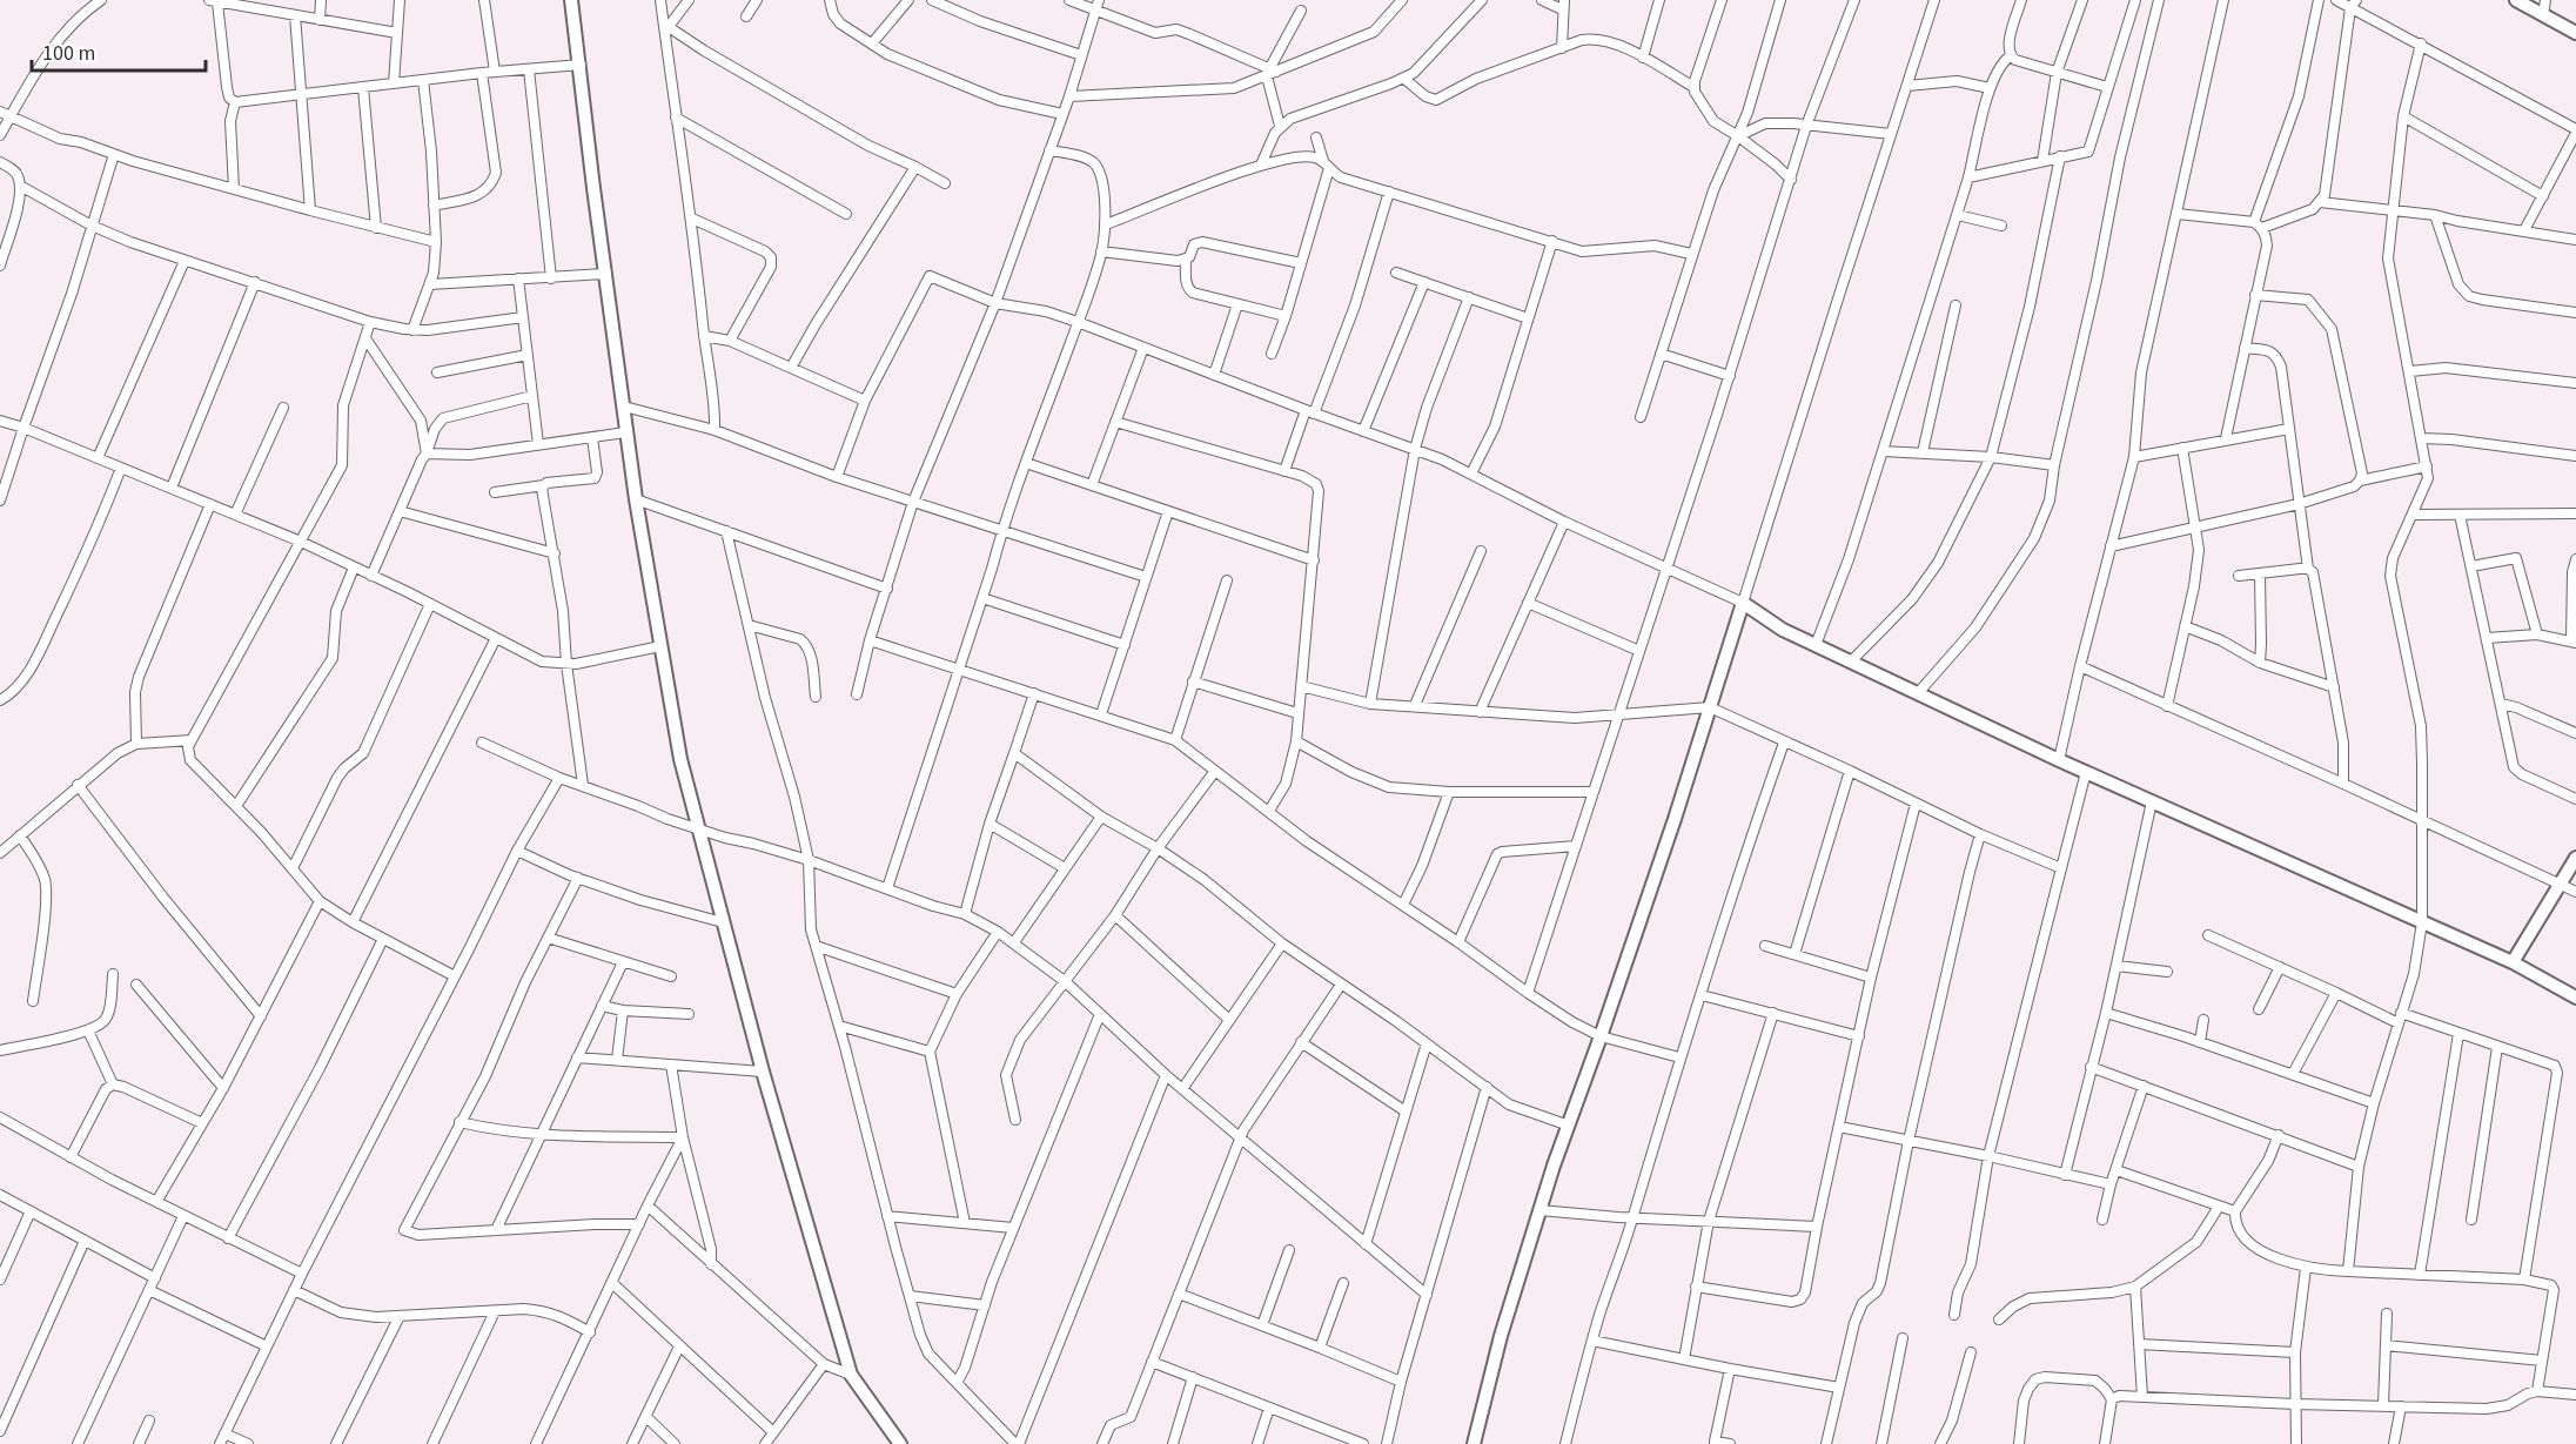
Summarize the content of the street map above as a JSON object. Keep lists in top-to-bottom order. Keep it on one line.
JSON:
{"scale_bar":"100 m"}
